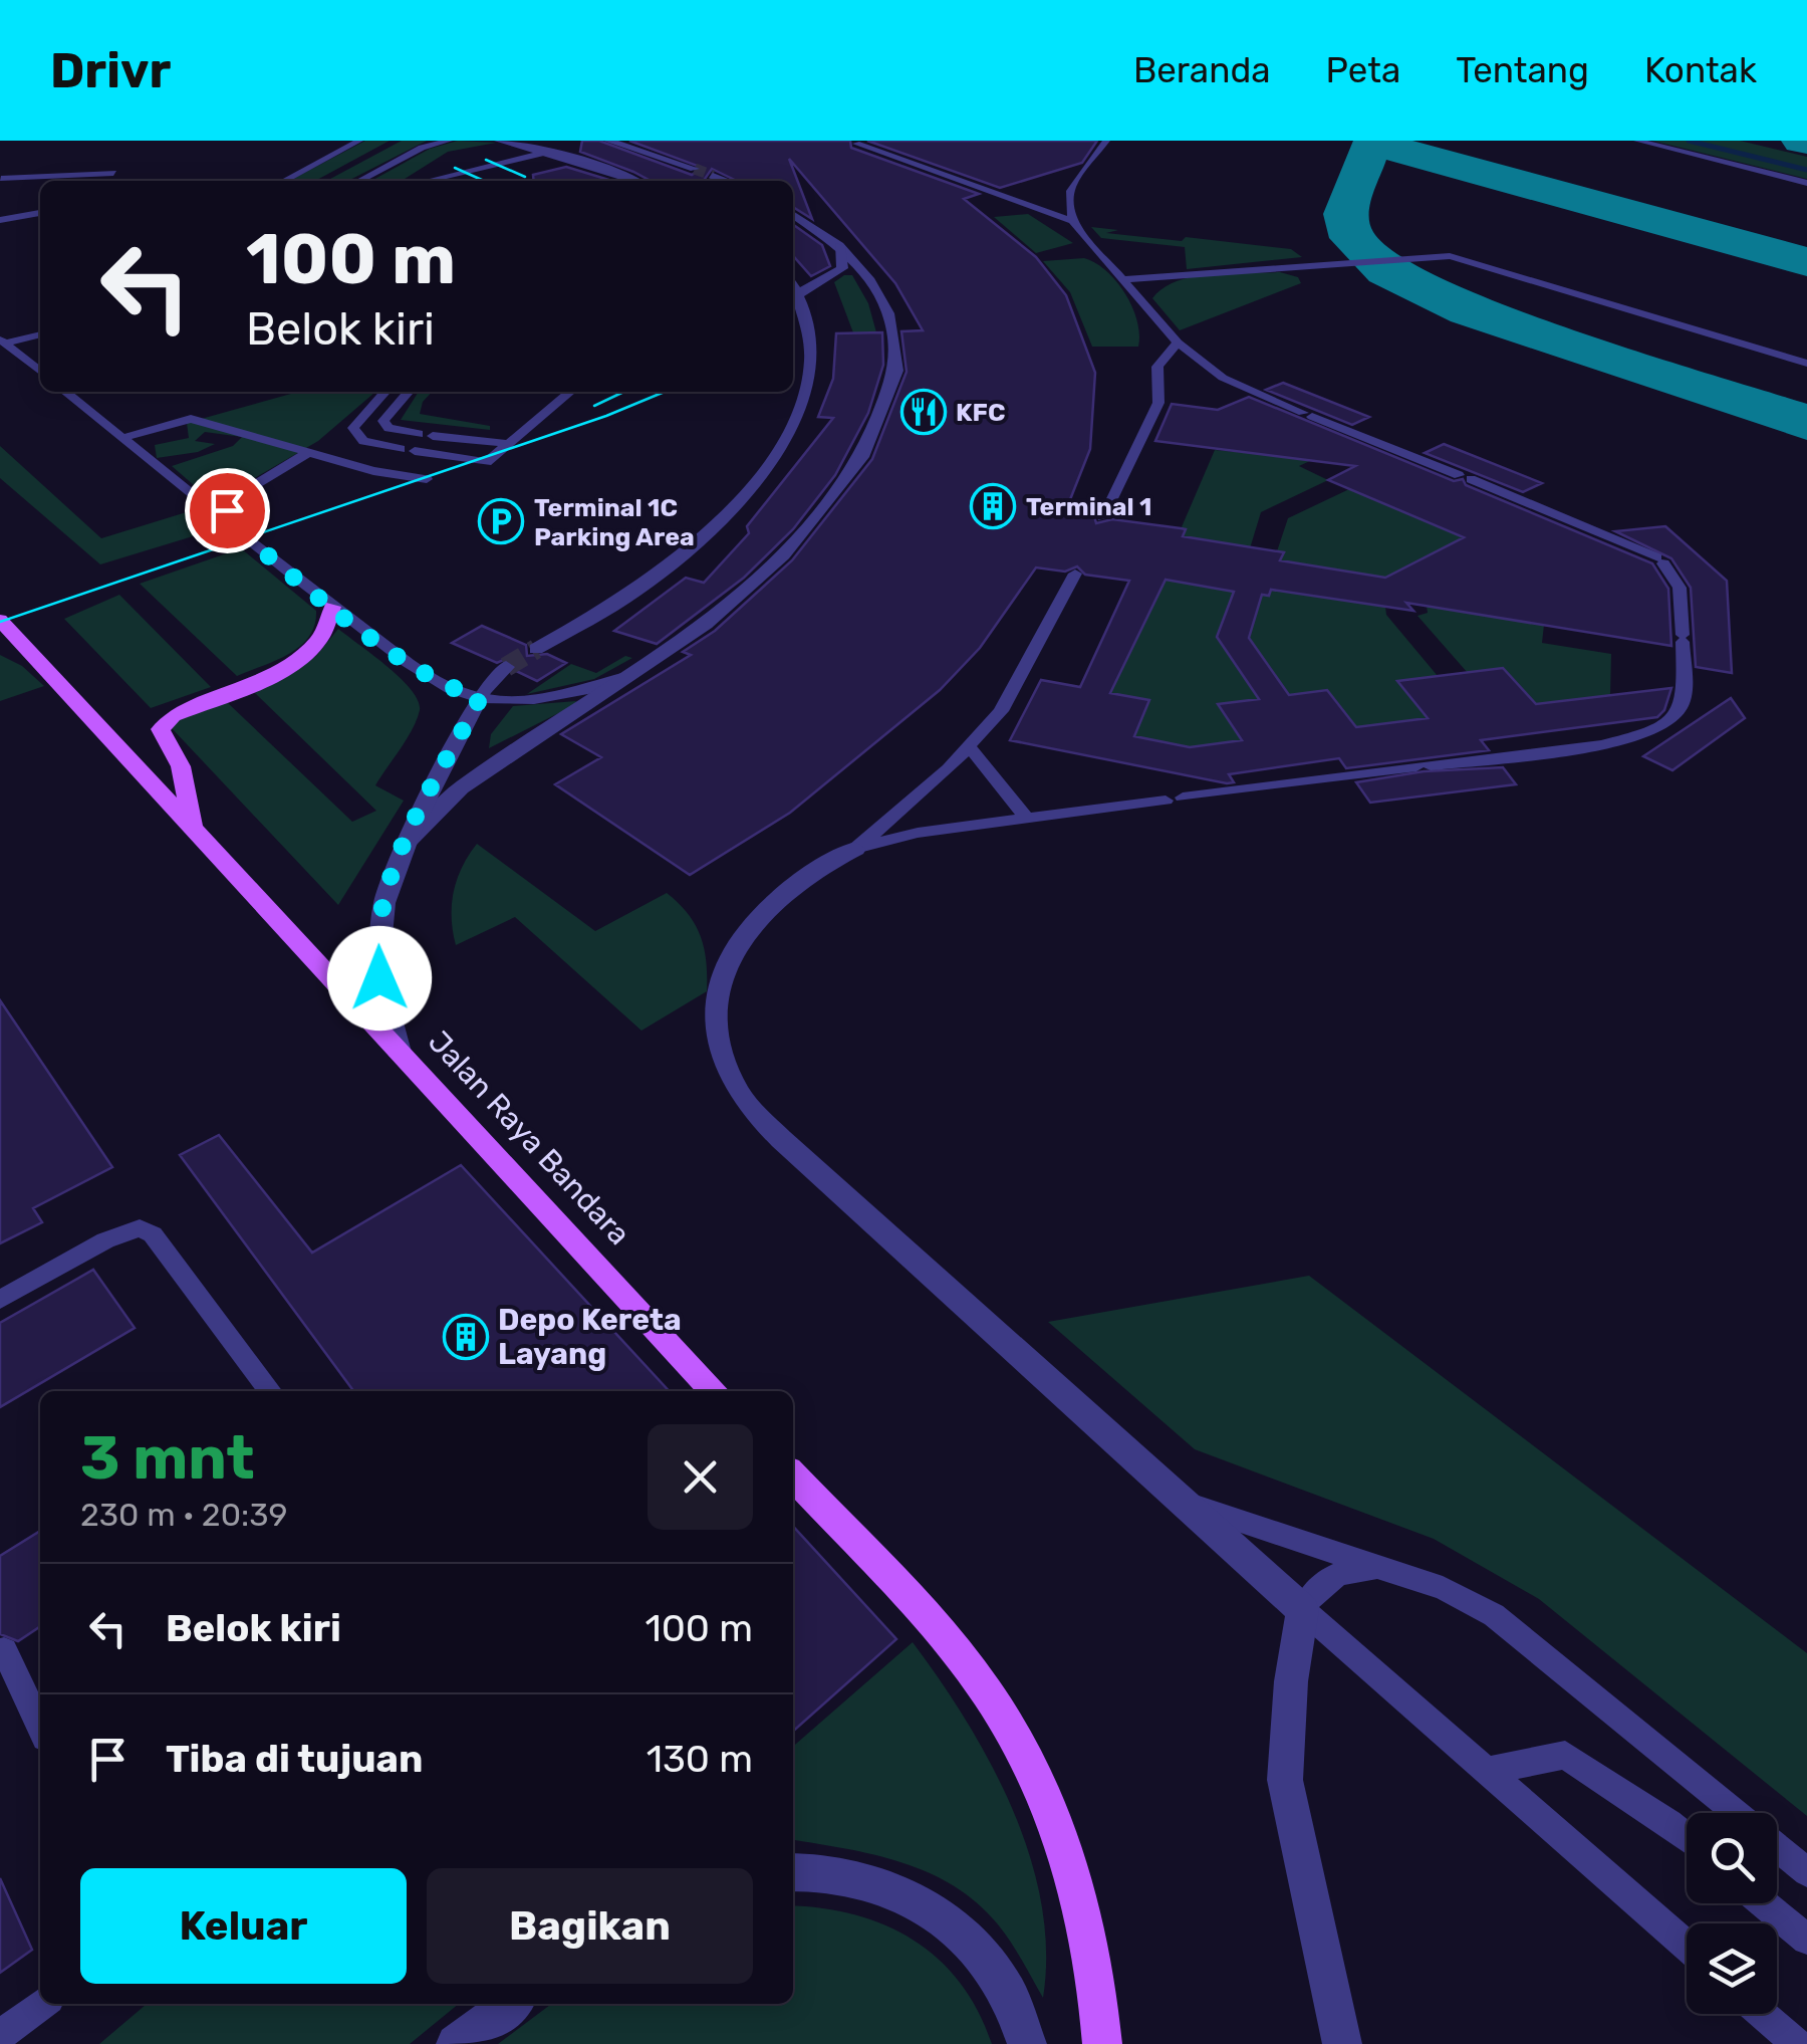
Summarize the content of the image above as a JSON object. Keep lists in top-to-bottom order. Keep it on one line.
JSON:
{"streets":{"main road":["Jalan Raya Bandara"]},"places":{"restaurant":["KFC"],"building":["Terminal 1","Depo Kereta Layang"],"parking":["Terminal 1C Parking Area"]},"page":{"header":"Drivr","nav":["Beranda","Peta","Tentang","Kontak"],"turn":["100 m","Belok kiri"],"heading":["3 mnt","230 m · 20:39"],"list":[{"name":"Belok kiri","value":"100 m"},{"name":"Tiba di tujuan","value":"130 m"}],"buttons":["Keluar","Bagikan"]}}
